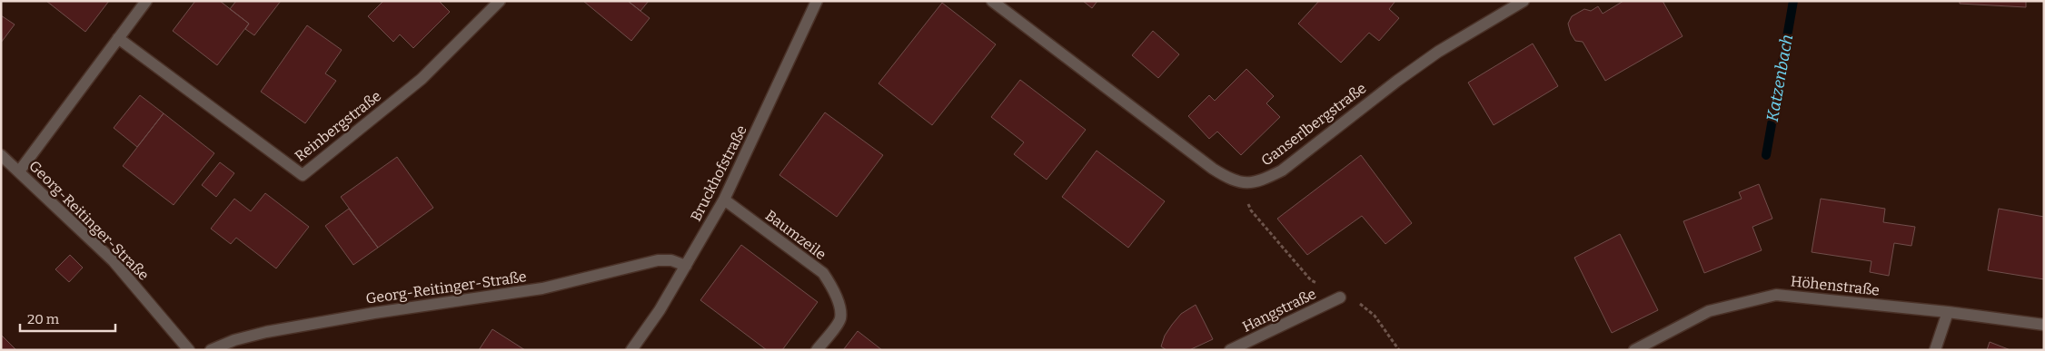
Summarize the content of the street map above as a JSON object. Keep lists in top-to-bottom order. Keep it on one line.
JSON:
{"streets":{"street":["Ganserlbergstraße","Reinbergstraße","Bruckhofstraße","Georg-Reitinger-Straße","Baumzeile","Höhenstraße","Hangstraße"]},"crossings":[["Bruckhofstraße","Georg-Reitinger-Straße"],["Bruckhofstraße","Baumzeile"]],"water":["Katzenbach"],"scale_bar":"20 m"}
